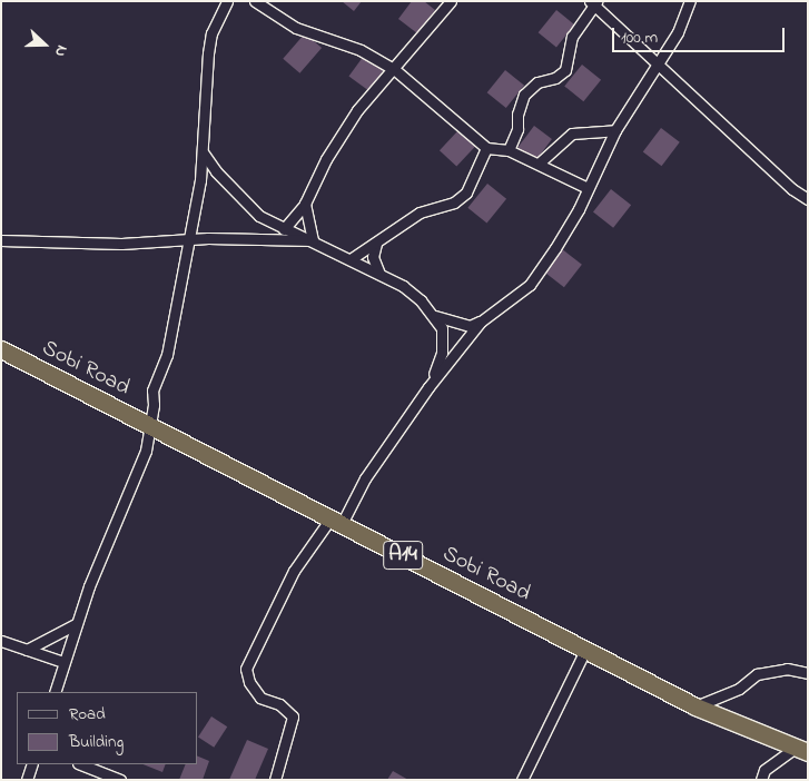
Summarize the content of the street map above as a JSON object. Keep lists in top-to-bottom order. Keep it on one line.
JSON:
{"streets":{"highway":["Sobi Road","A14"]},"legend":["Road","Building"],"scale_bar":"100 m","north":"right"}
